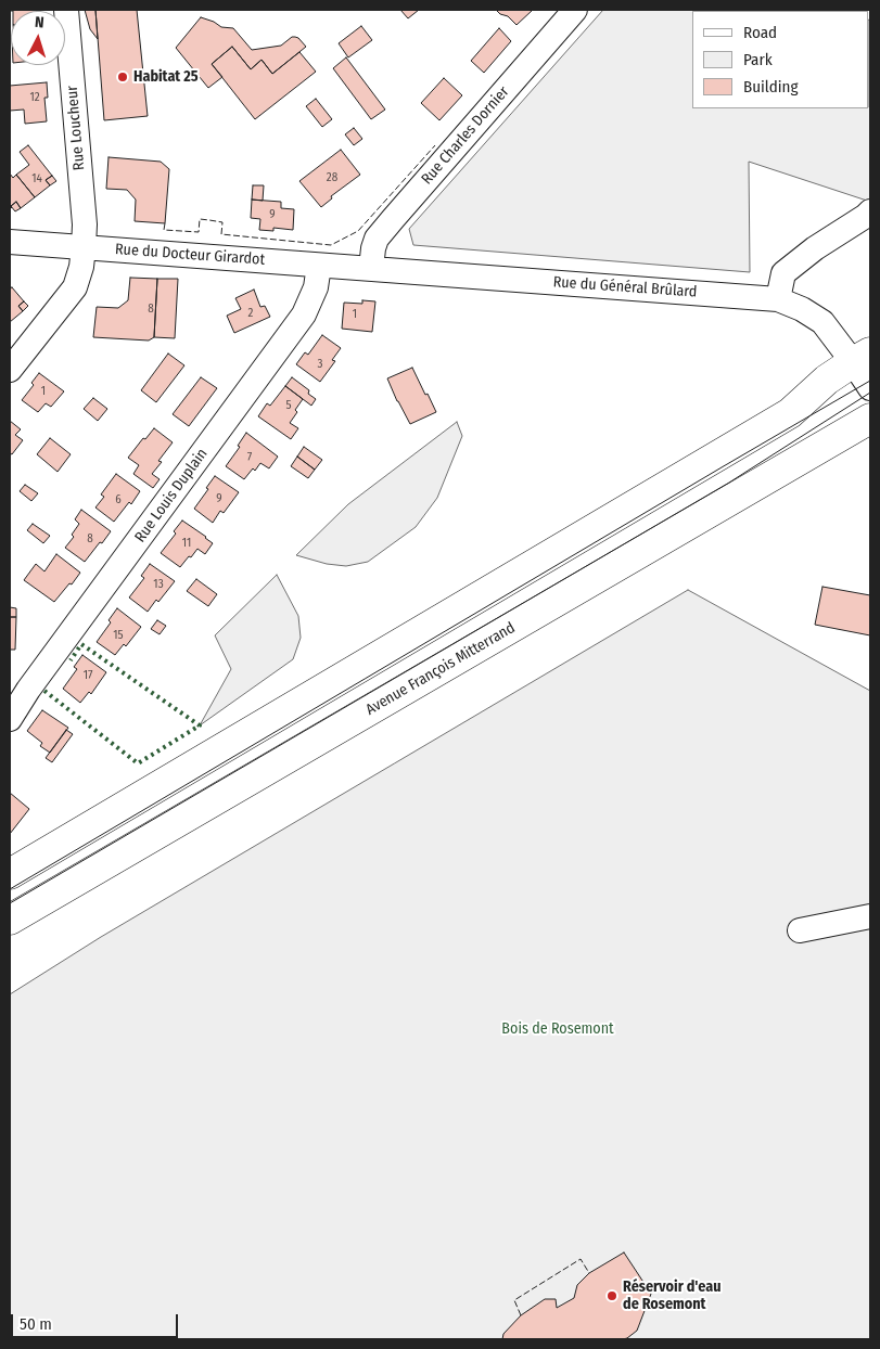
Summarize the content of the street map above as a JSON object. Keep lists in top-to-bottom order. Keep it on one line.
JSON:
{"streets":{"main road":["Avenue François Mitterrand"],"street":["Rue Loucheur","Rue Charles Dornier","Rue du Docteur Girardot","Rue du Général Brûlard","Rue Louis Duplain"]},"crossings":[["Rue Loucheur","Rue du Docteur Girardot"],["Rue Charles Dornier","Rue du Docteur Girardot"],["Rue Charles Dornier","Rue du Général Brûlard"],["Rue du Docteur Girardot","Rue du Général Brûlard"],["Rue du Docteur Girardot","Rue Louis Duplain"]],"parks":["Bois de Rosemont"],"places":["Habitat 25","Réservoir d'eau de Rosemont"],"house_numbers":["12","28","14","9","8","2","1","3","1","5","7","9","6","8","11","13","15","17"],"legend":["Road","Park","Building"],"scale_bar":"50 m","north":"top"}
